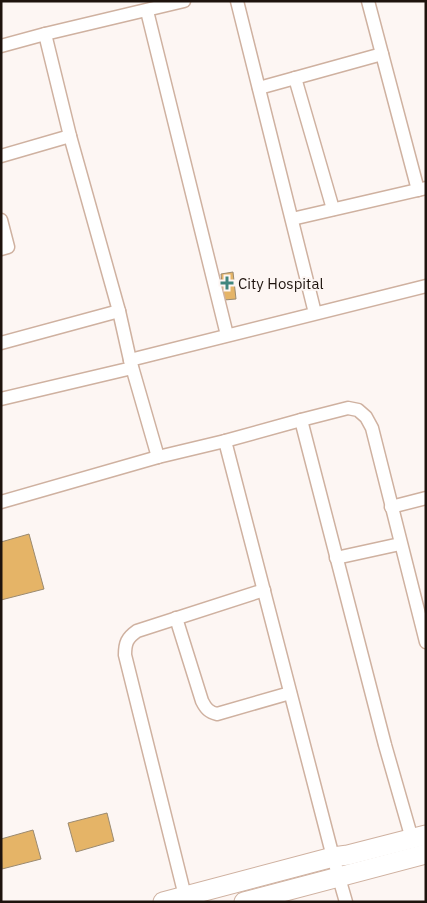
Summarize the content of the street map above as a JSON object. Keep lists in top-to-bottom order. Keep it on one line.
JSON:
{"places":{"health":["City Hospital"]}}
